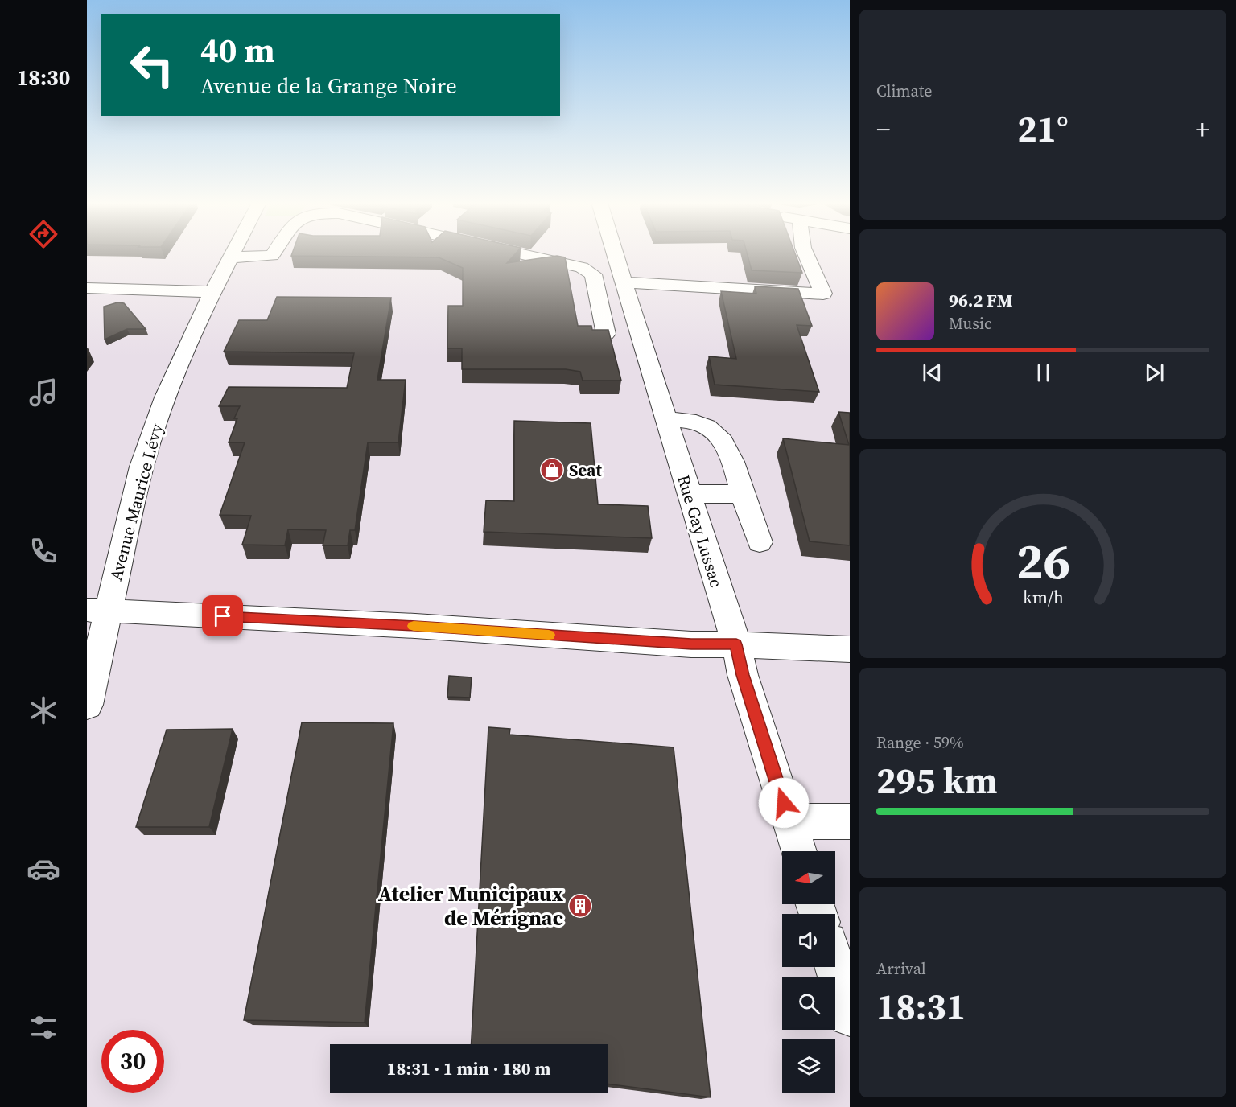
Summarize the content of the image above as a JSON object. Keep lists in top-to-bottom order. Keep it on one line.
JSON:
{"streets":{"street":["Avenue Maurice Lévy","Rue Gay Lussac"]},"places":{"shop":["Seat"],"building":["Atelier Municipaux de Mérignac"]},"north":"left","page":{"tabs":"18:30","tile":["Climate",["Range · 59%","295 km"],["Arrival","18:31"]],"turn":["40 m","Avenue de la Grange Noire"],"heat":["−","21°","+"],"song":["96.2 FM","Music"],"limit":"30","trip":"18:31 · 1 min · 180 m","gauge":["26","km/h"]}}
